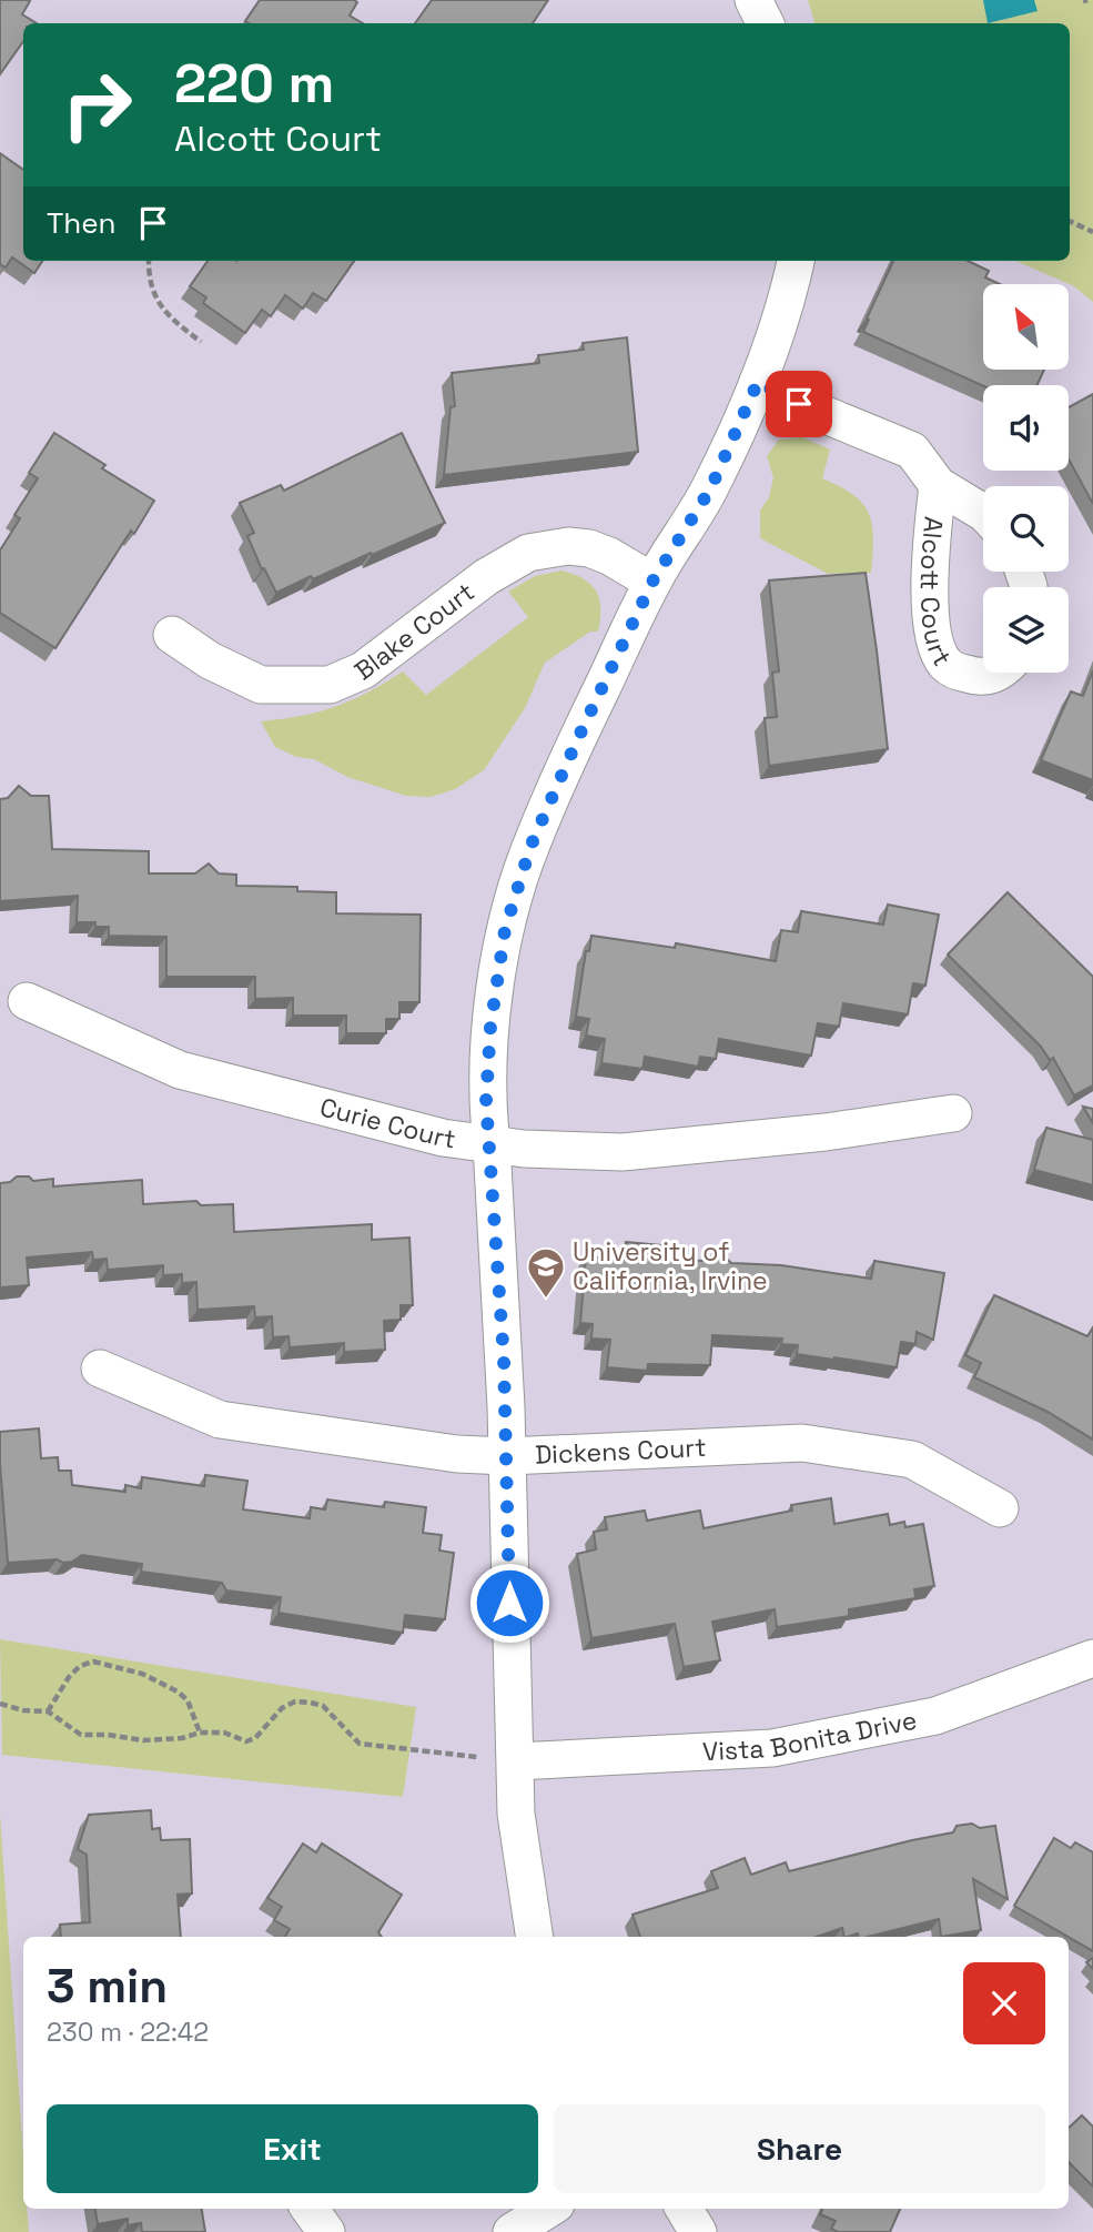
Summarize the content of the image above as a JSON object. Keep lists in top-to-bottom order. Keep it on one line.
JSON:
{"streets":{"street":["Alcott Court","Blake Court","Curie Court","Dickens Court","Vista Bonita Drive"]},"places":{"school or university":["University of California, Irvine"]},"north":"top left","page":{"turn":["220 m","Alcott Court"],"then":"Then","heading":["3 min","230 m · 22:42"],"buttons":["Exit","Share"]}}
